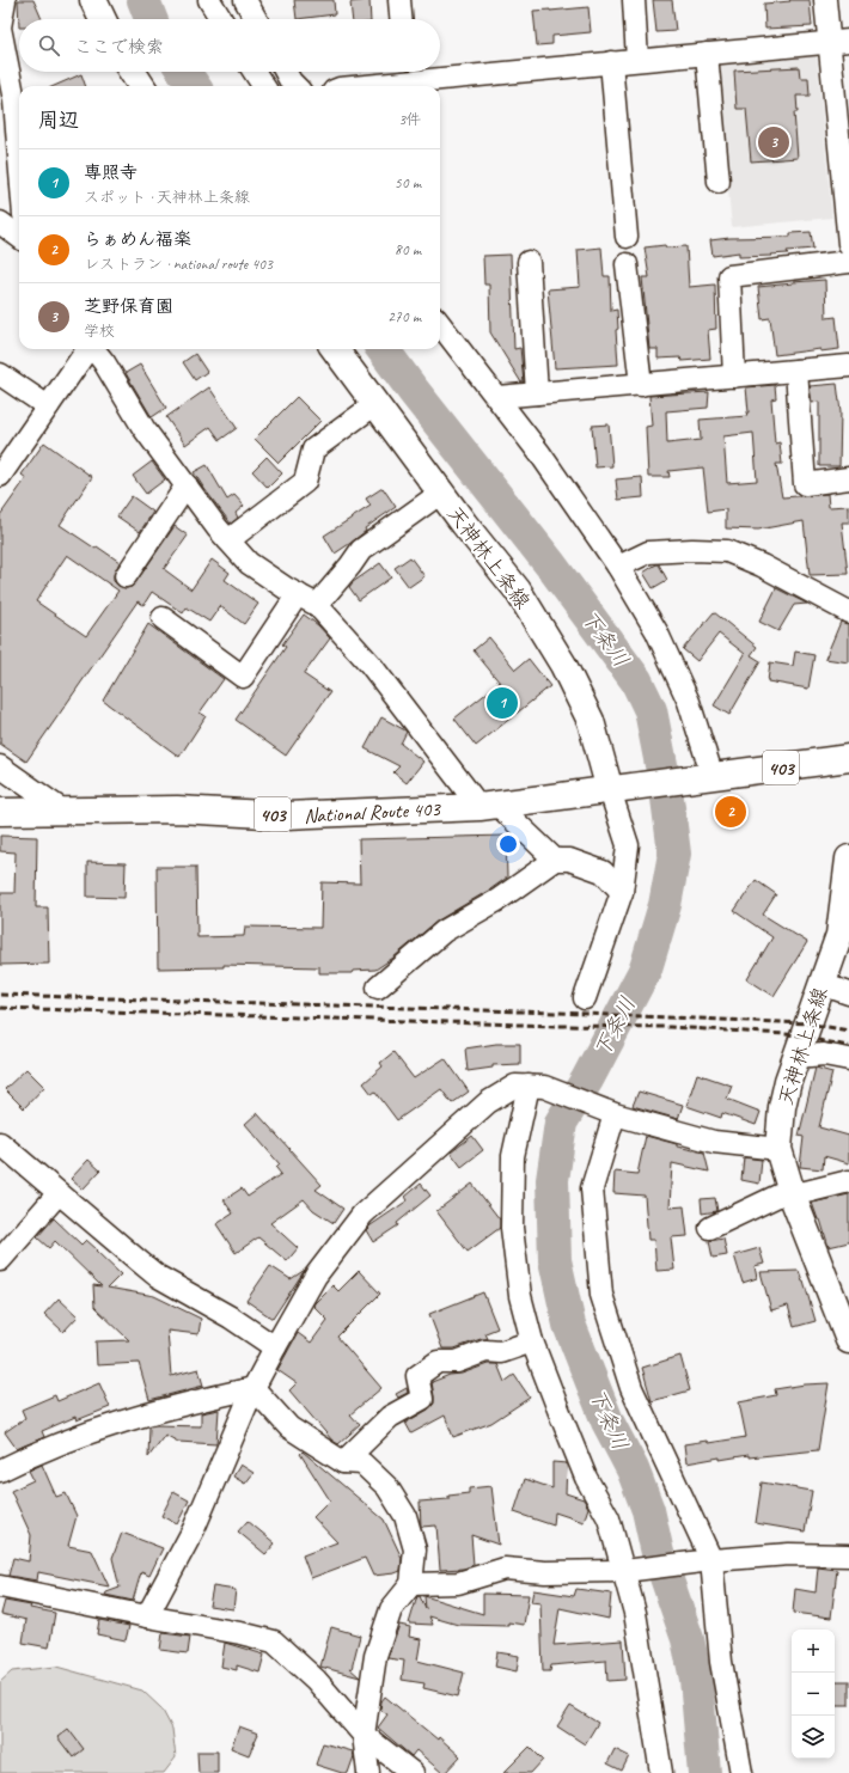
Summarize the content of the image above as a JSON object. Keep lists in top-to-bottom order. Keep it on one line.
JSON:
{"streets":{"main road":["天神林上条線","403","National Route 403"]},"crossings":[["天神林上条線","National Route 403"],["403","National Route 403"]],"water":["下条川"],"page":{"search":"ここで検索","heading":["周辺","3件"],"pins":["3","1","2"],"list":[{"mark":"1","name":"専照寺","note":"スポット · 天神林上条線","value":"50 m"},{"mark":"2","name":"らぁめん福楽","note":"レストラン · national route 403","value":"80 m"},{"mark":"3","name":"芝野保育園","note":"学校","value":"270 m"}],"map_buttons":["+","−"]}}
